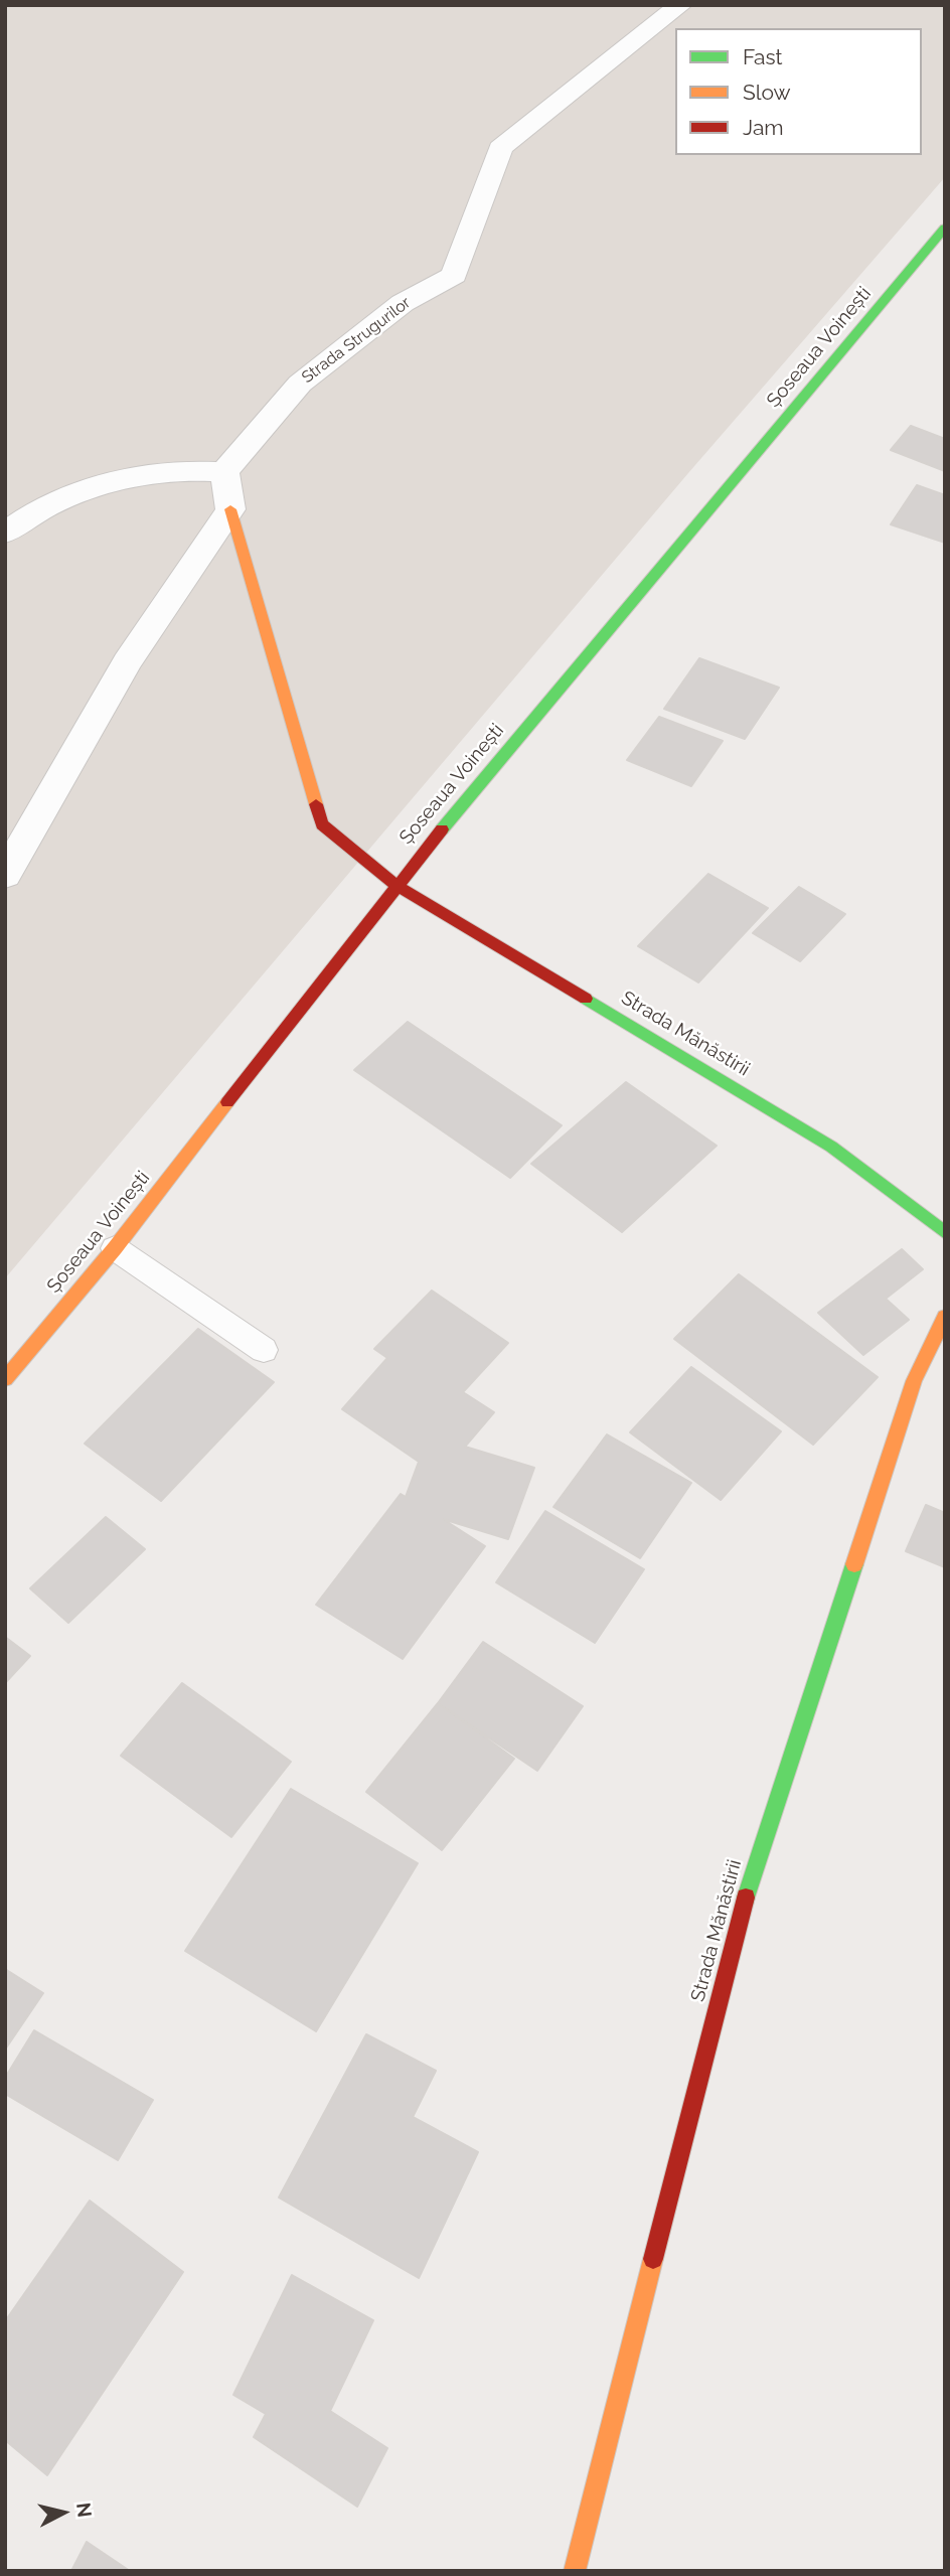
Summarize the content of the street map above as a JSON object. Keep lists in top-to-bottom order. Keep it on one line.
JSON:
{"streets":{"street":["Strada Strugurilor","Șoseaua Voinești","Strada Mănăstirii"]},"crossings":[["Șoseaua Voinești","Strada Mănăstirii"]],"legend":["Fast","Slow","Jam"],"north":"right"}
